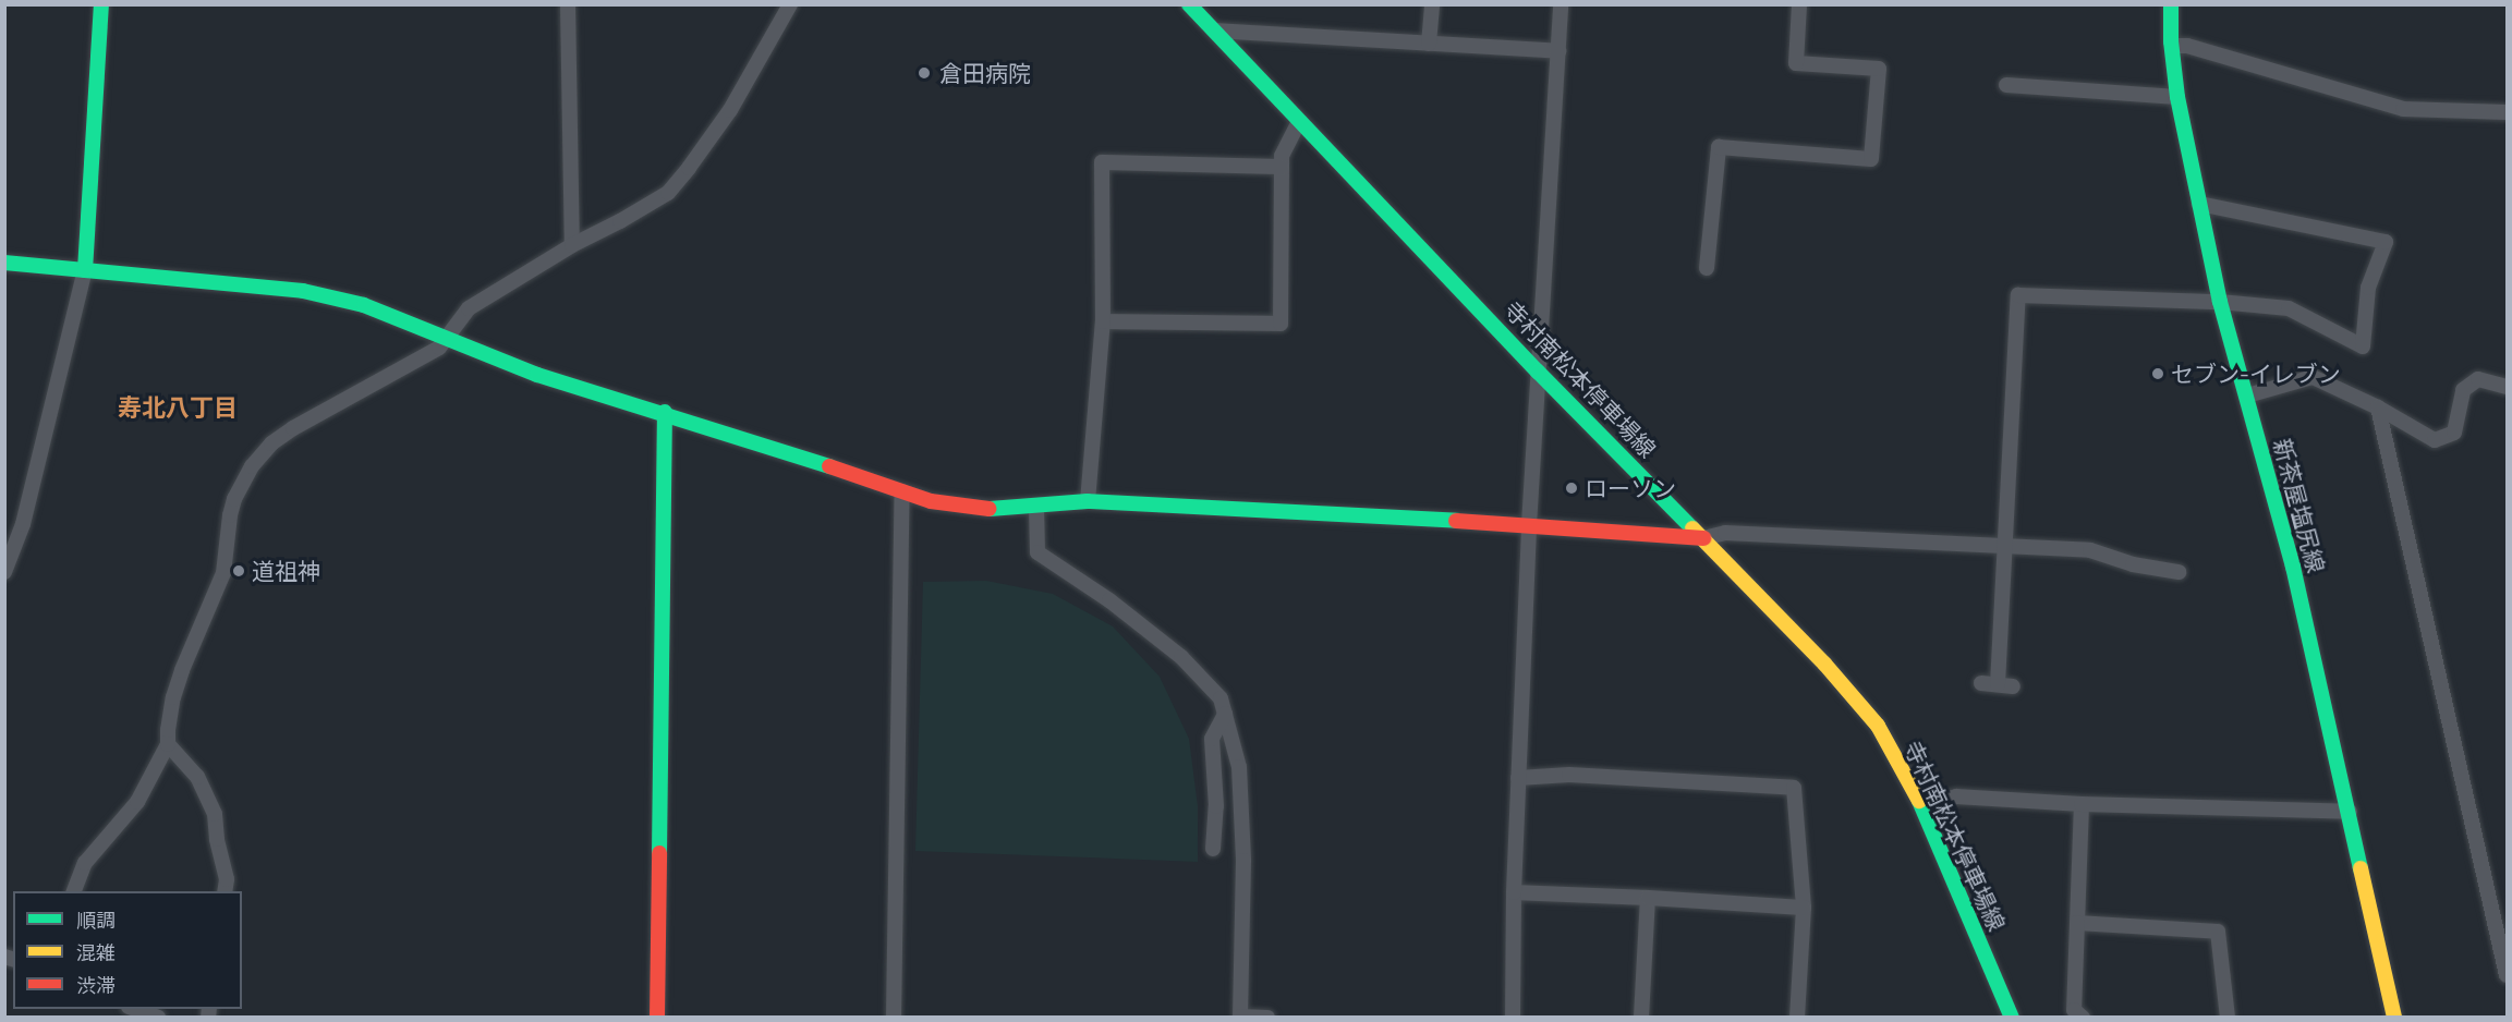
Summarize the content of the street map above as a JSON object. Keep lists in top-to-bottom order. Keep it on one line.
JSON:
{"streets":{"street":["寺村南松本停車場線","新茶屋塩尻線"]},"districts":["寿北八丁目"],"places":["倉田病院","セブン-イレブン","ローソン","道祖神"],"legend":["順調","混雑","渋滞"]}
